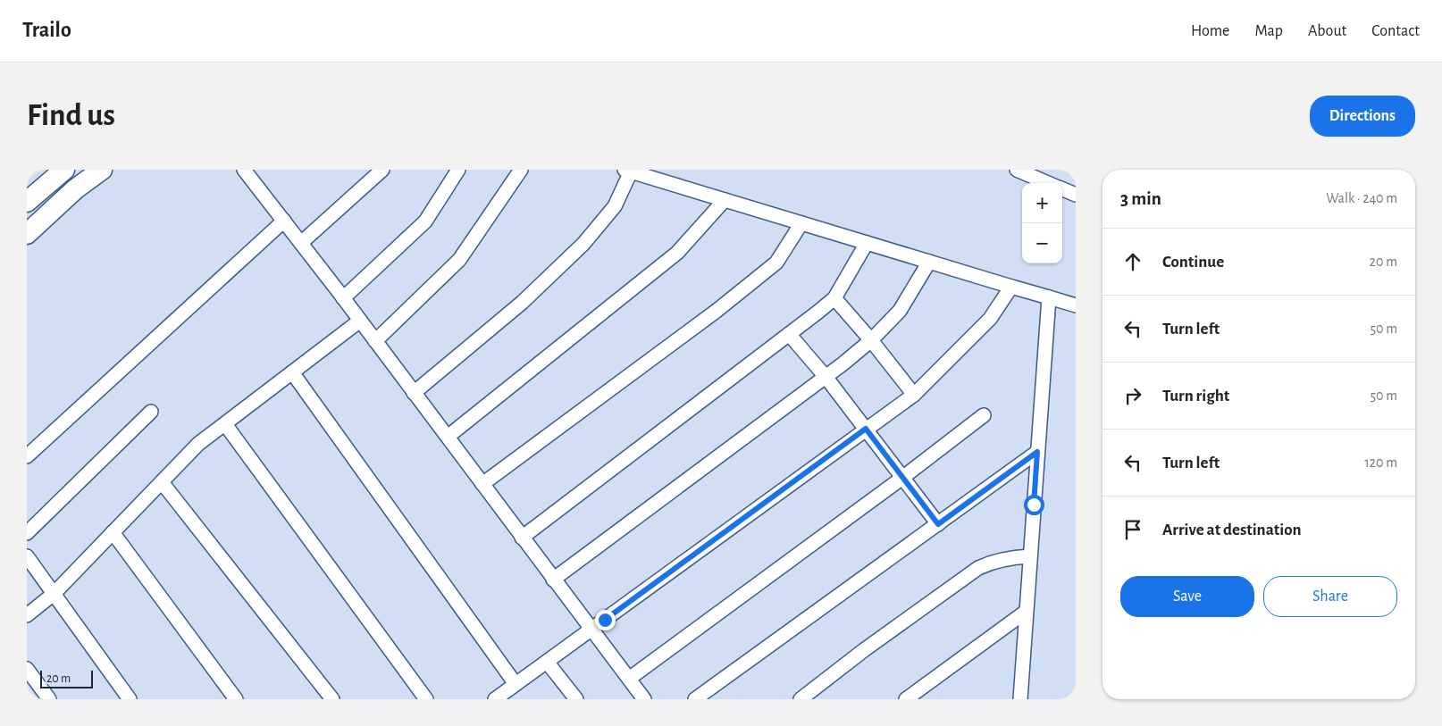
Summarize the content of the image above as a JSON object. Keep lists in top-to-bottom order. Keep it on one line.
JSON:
{"scale_bar":"20 m","page":{"header":"Trailo","nav":["Home","Map","About","Contact"],"buttons":["Directions",["Save","Share"]],"title":"Find us","heading":["3 min","Walk · 240 m"],"map_buttons":["+","−"],"list":[["Continue","20 m"],["Turn left","50 m"],["Turn right","50 m"],["Turn left","120 m"],"Arrive at destination"],"scale":"20 m"}}
